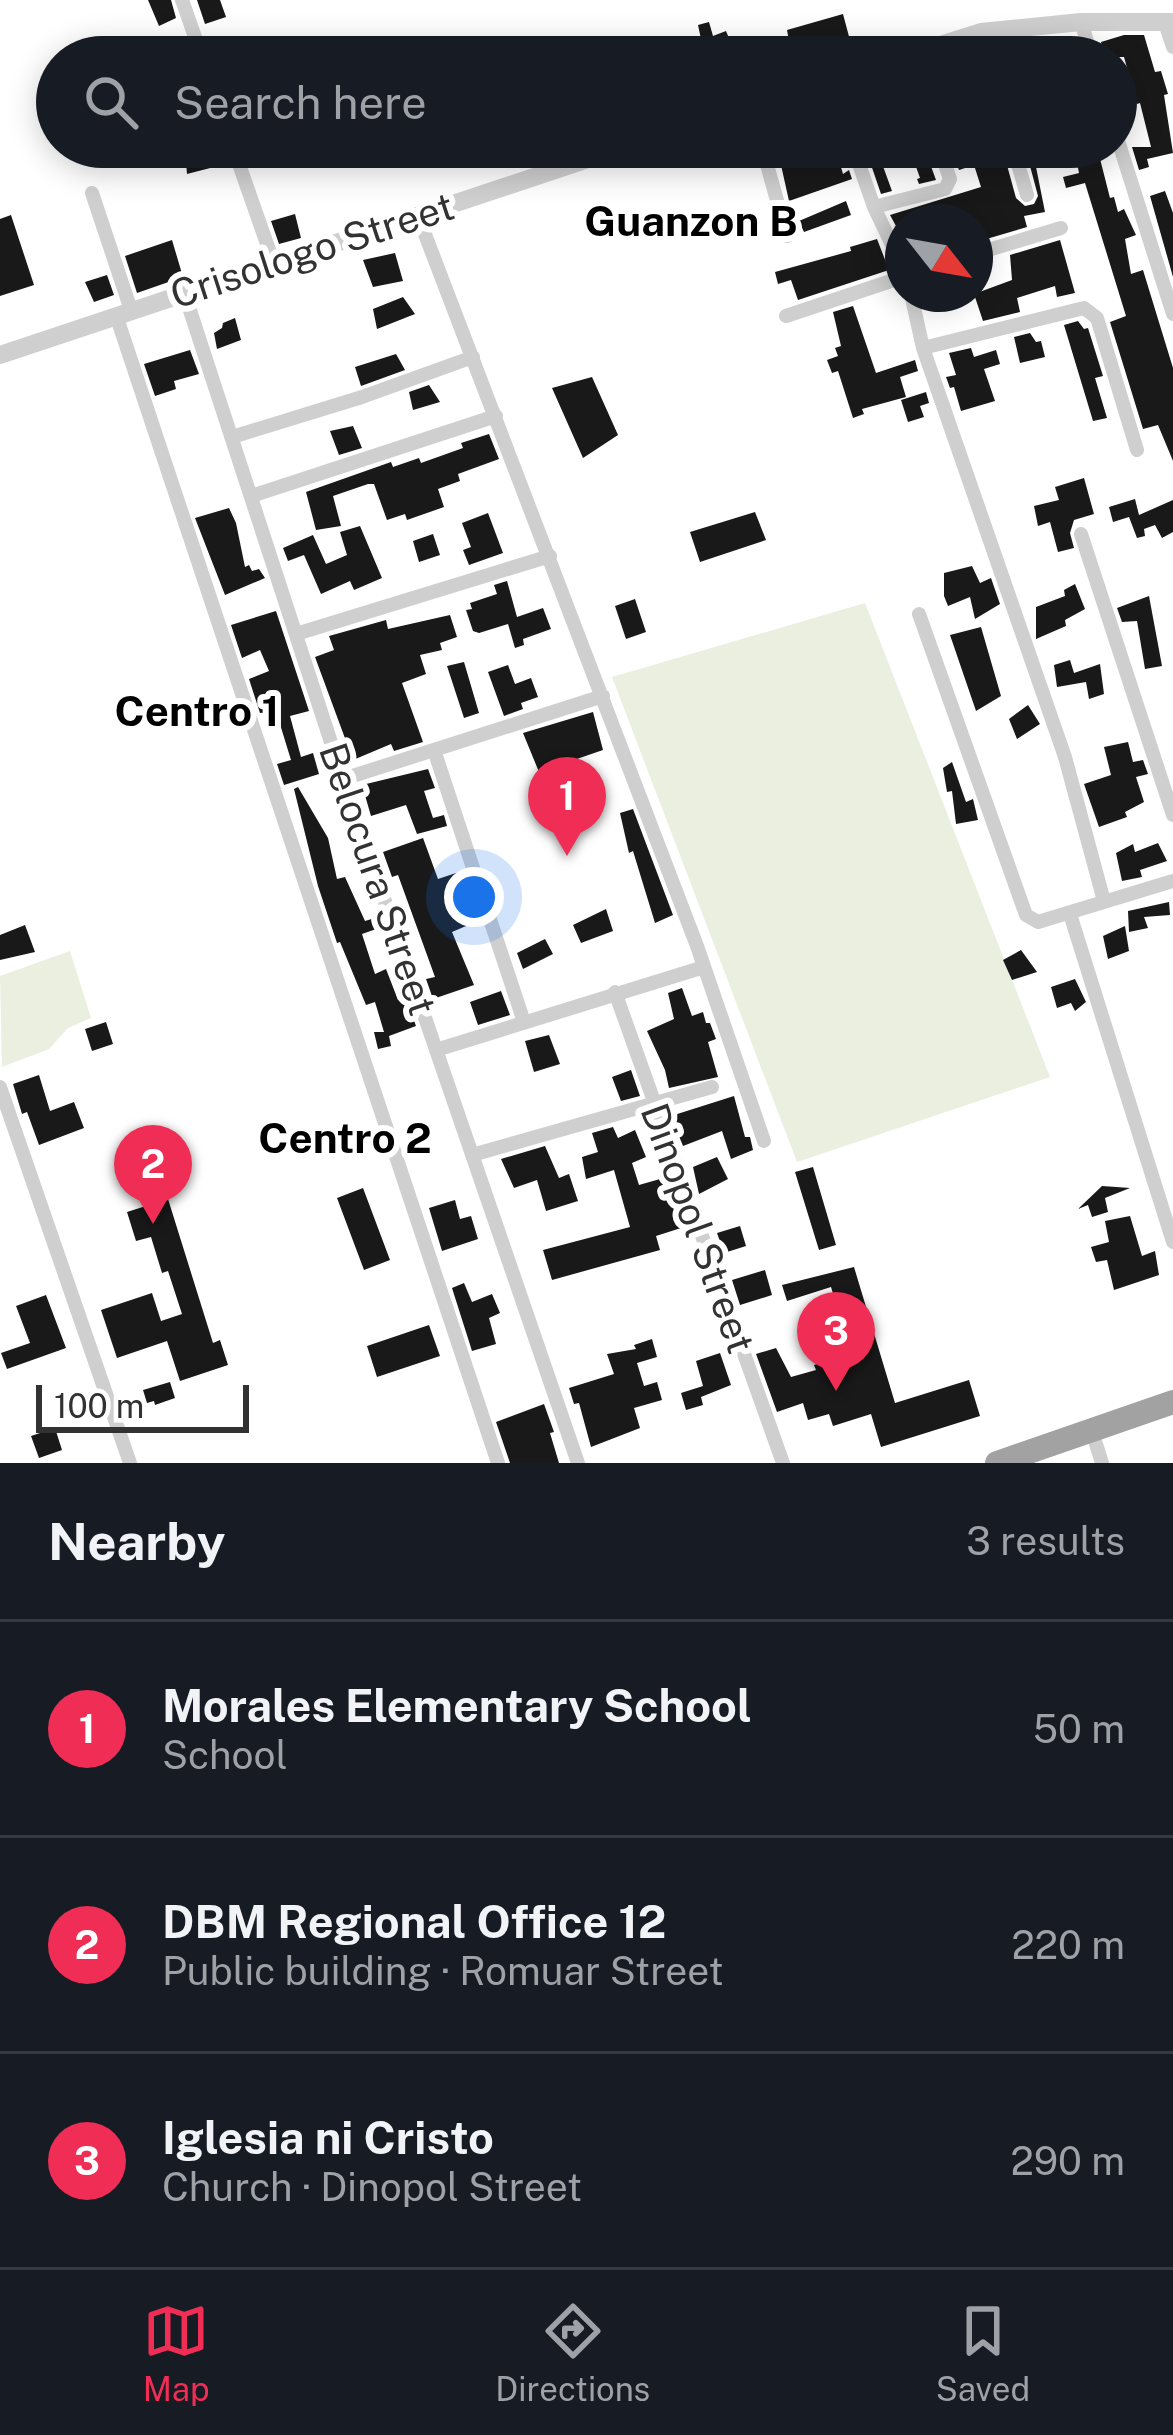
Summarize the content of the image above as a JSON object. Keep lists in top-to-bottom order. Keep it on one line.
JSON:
{"streets":{"street":["Crisologo Street","Belocura Street","Dinopol Street"]},"crossings":[["Crisologo Street","Belocura Street"]],"districts":["Guanzon B","Centro 1","Centro 2"],"scale_bar":"100 m","north":"bottom right","page":{"search":"Search here","pins":["1","2","3"],"scale":"100 m","heading":["Nearby","3 results"],"list":[{"mark":"1","name":"Morales Elementary School","note":"School","value":"50 m"},{"mark":"2","name":"DBM Regional Office 12","note":"Public building · Romuar Street","value":"220 m"},{"mark":"3","name":"Iglesia ni Cristo","note":"Church · Dinopol Street","value":"290 m"}],"nav":["Map","Directions","Saved"]}}
